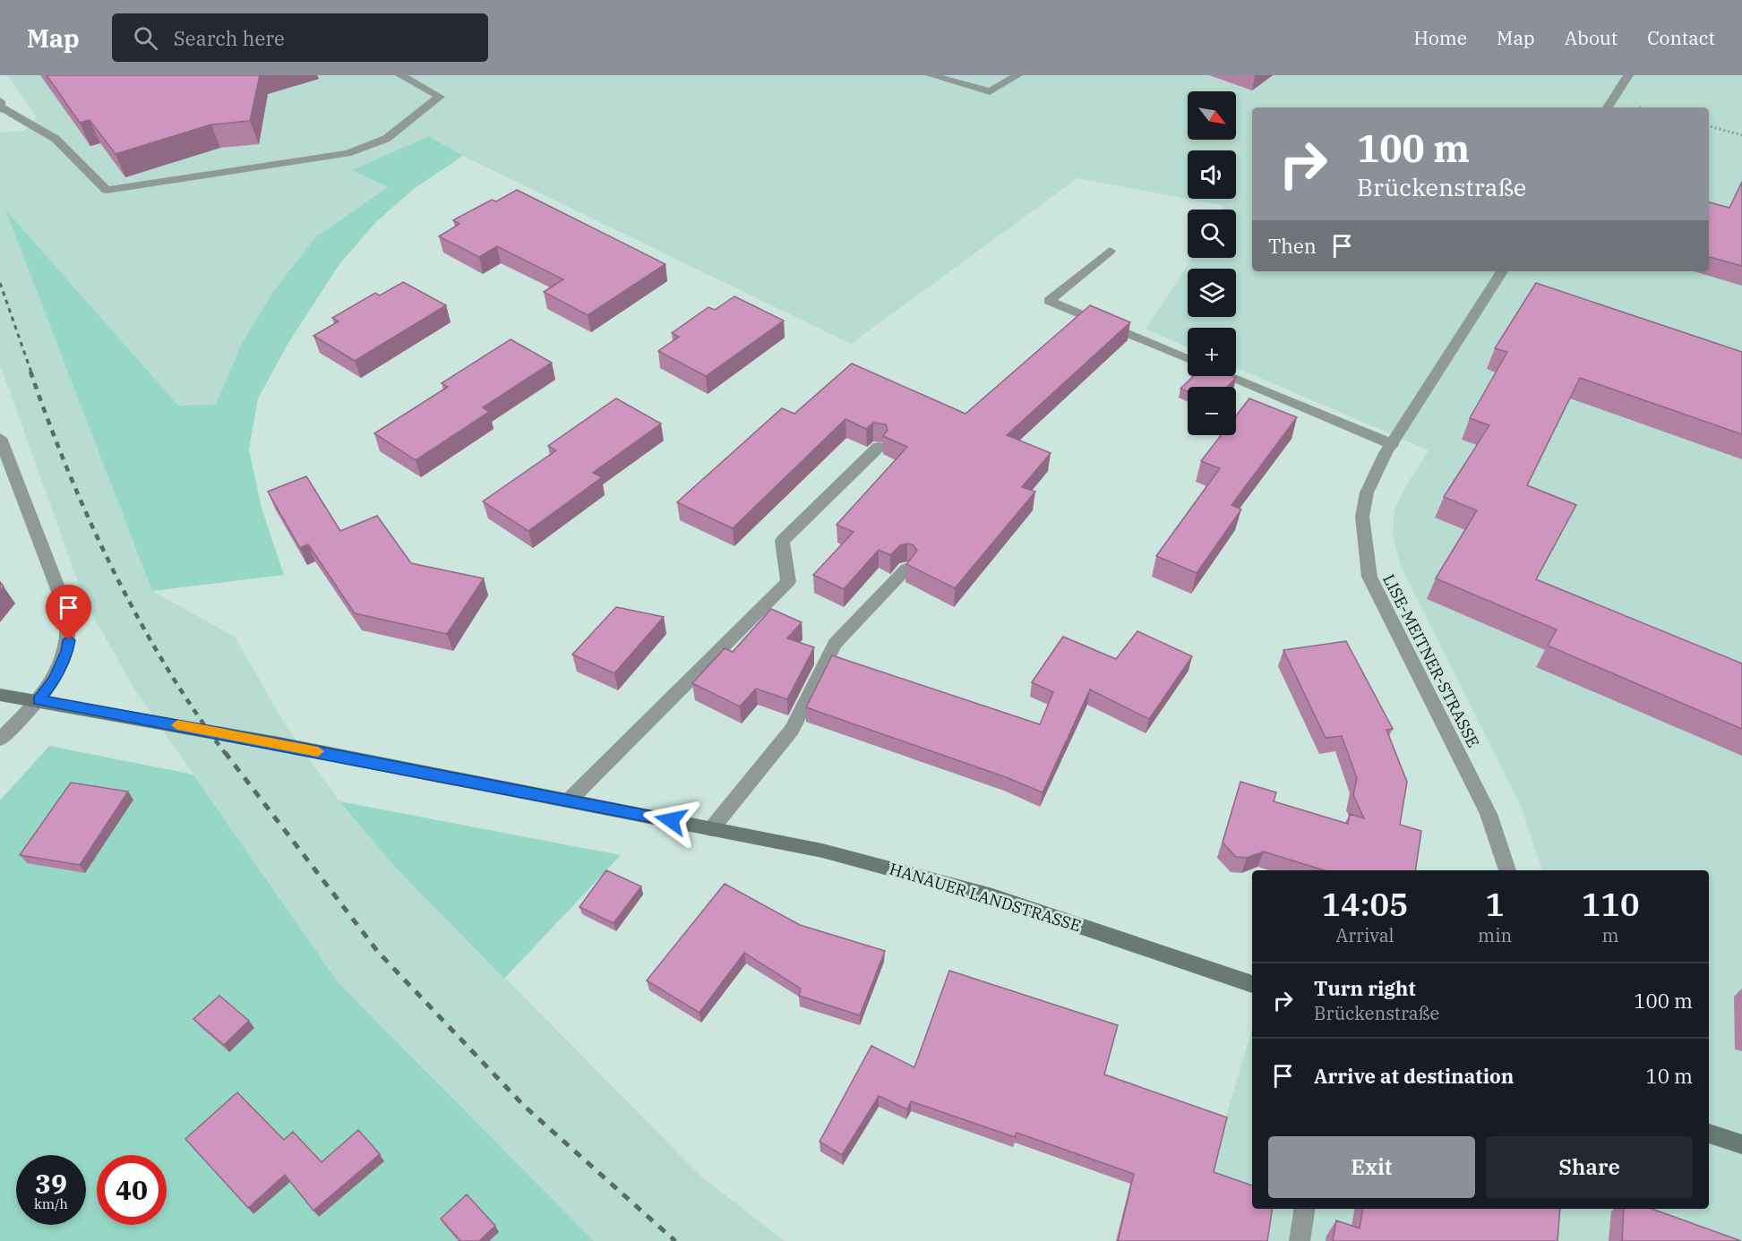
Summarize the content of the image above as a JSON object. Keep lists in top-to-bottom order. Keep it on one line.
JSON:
{"streets":{"street":["LISE-MEITNER-STRASSE","HANAUER LANDSTRASSE"]},"north":"bottom right","page":{"header":"Map","search":"Search here","nav":["Home","Map","About","Contact"],"map_buttons":["+","−"],"turn":["100 m","Brückenstraße"],"then":"Then","eta":["14:05","Arrival","1","min","110","m"],"list":[{"name":"Turn right","note":"Brückenstraße","value":"100 m"},{"name":"Arrive at destination","value":"10 m"}],"buttons":["Exit","Share"],"speed":"39 km/h","limit":"40"}}
